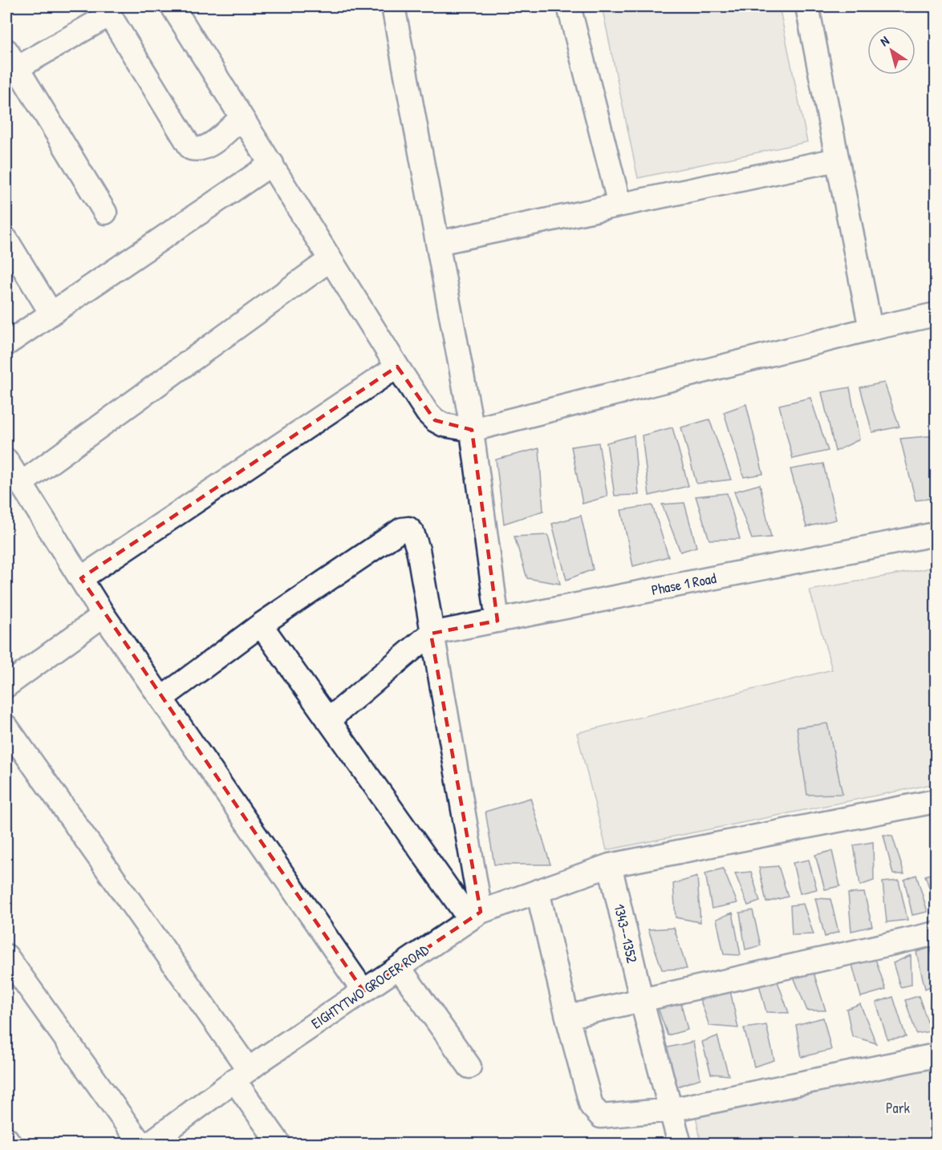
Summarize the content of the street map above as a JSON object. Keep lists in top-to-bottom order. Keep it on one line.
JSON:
{"streets":{"street":["Phase 1 Road","1343--1352","EIGHTYTWO GROCER ROAD"]},"crossings":[["1343--1352","EIGHTYTWO GROCER ROAD"]],"parks":["Park"],"north":"top left"}
